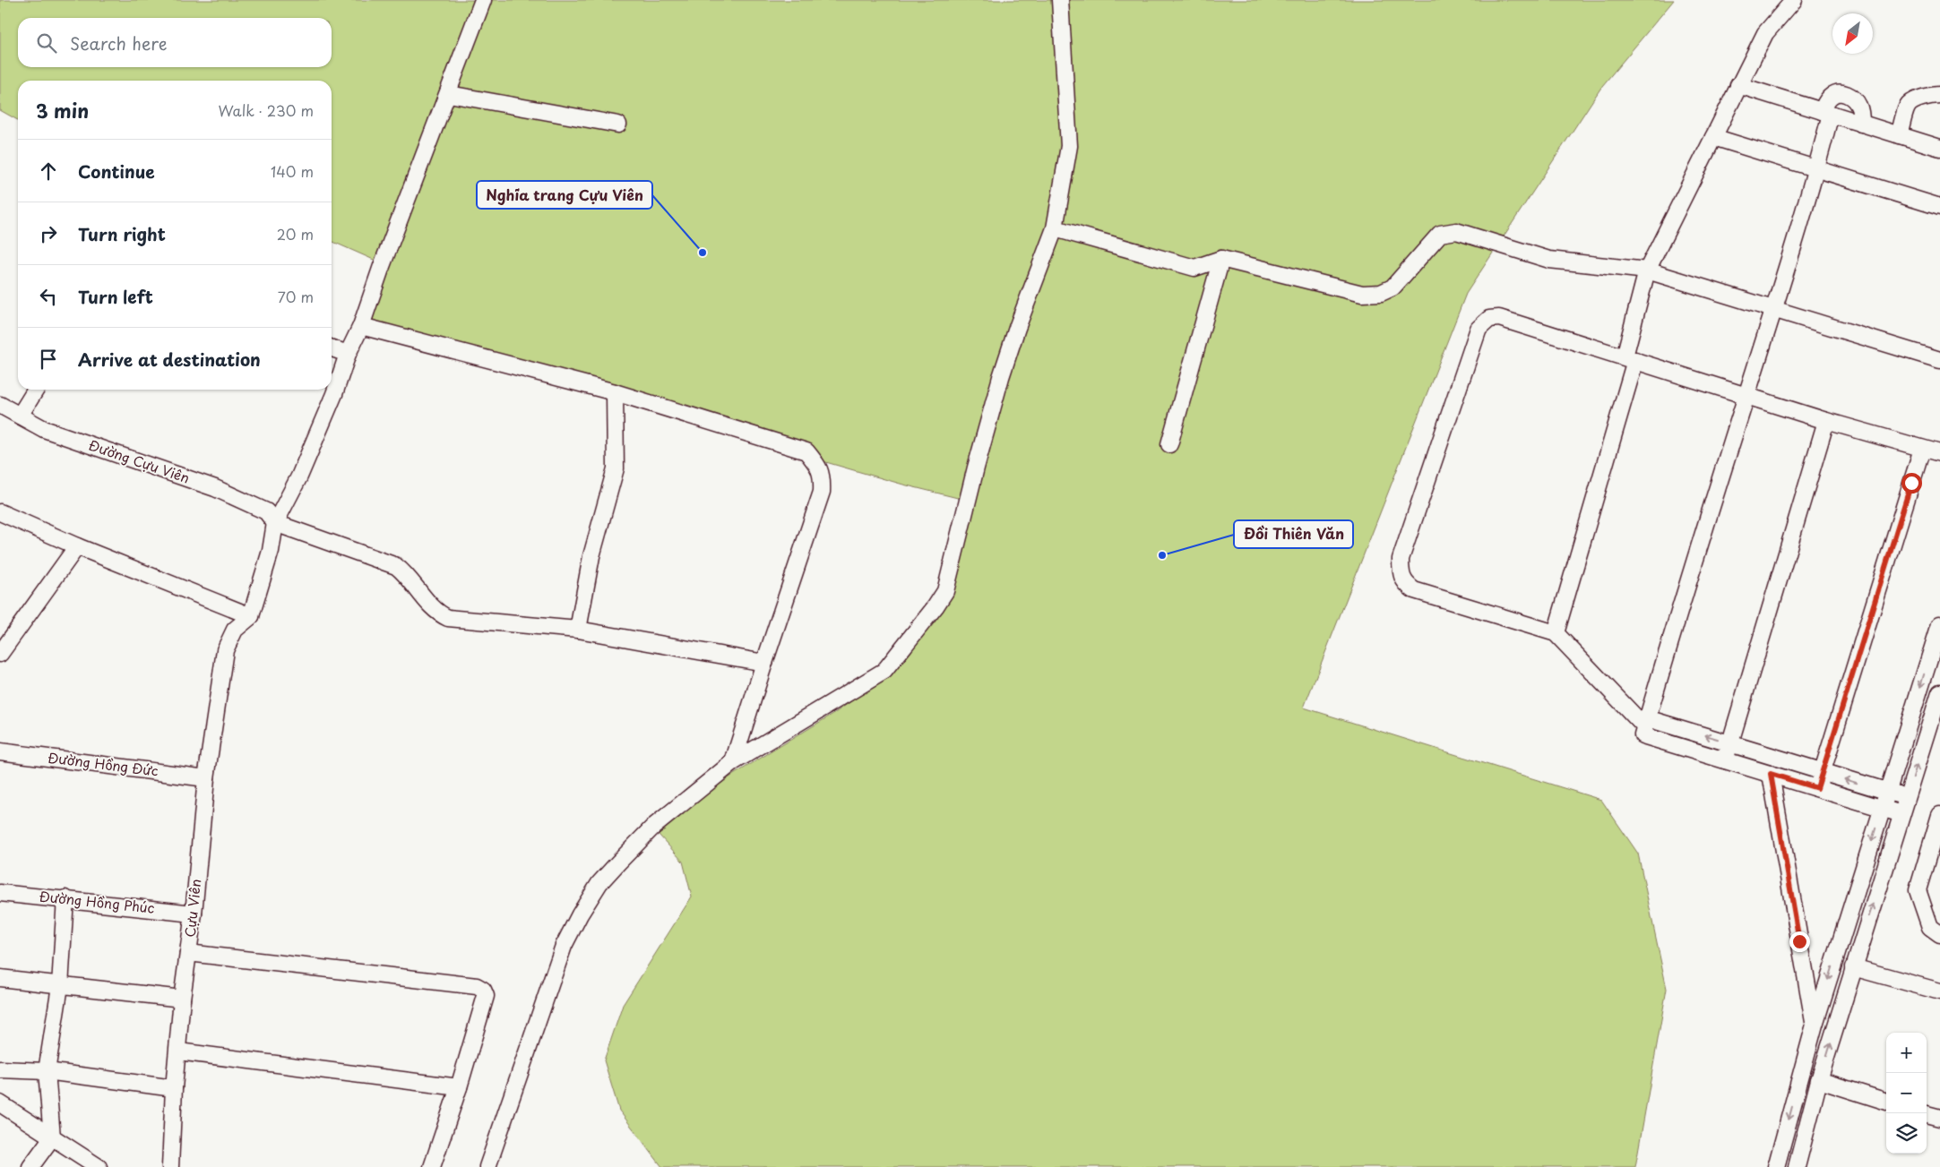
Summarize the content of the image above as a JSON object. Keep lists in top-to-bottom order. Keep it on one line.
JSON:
{"streets":{"street":["Đường Cựu Viên","Đường Hồng Đức","Đường Hồng Phúc","Cựu Viên"]},"crossings":[["Đường Hồng Đức","Cựu Viên"],["Đường Hồng Phúc","Cựu Viên"]],"places":["Nghĩa trang Cựu Viên","Đồi Thiên Văn"],"north":"bottom left","page":{"search":"Search here","heading":["3 min","Walk · 230 m"],"list":[["Continue","140 m"],["Turn right","20 m"],["Turn left","70 m"],"Arrive at destination"],"map_buttons":["+","−"]}}
